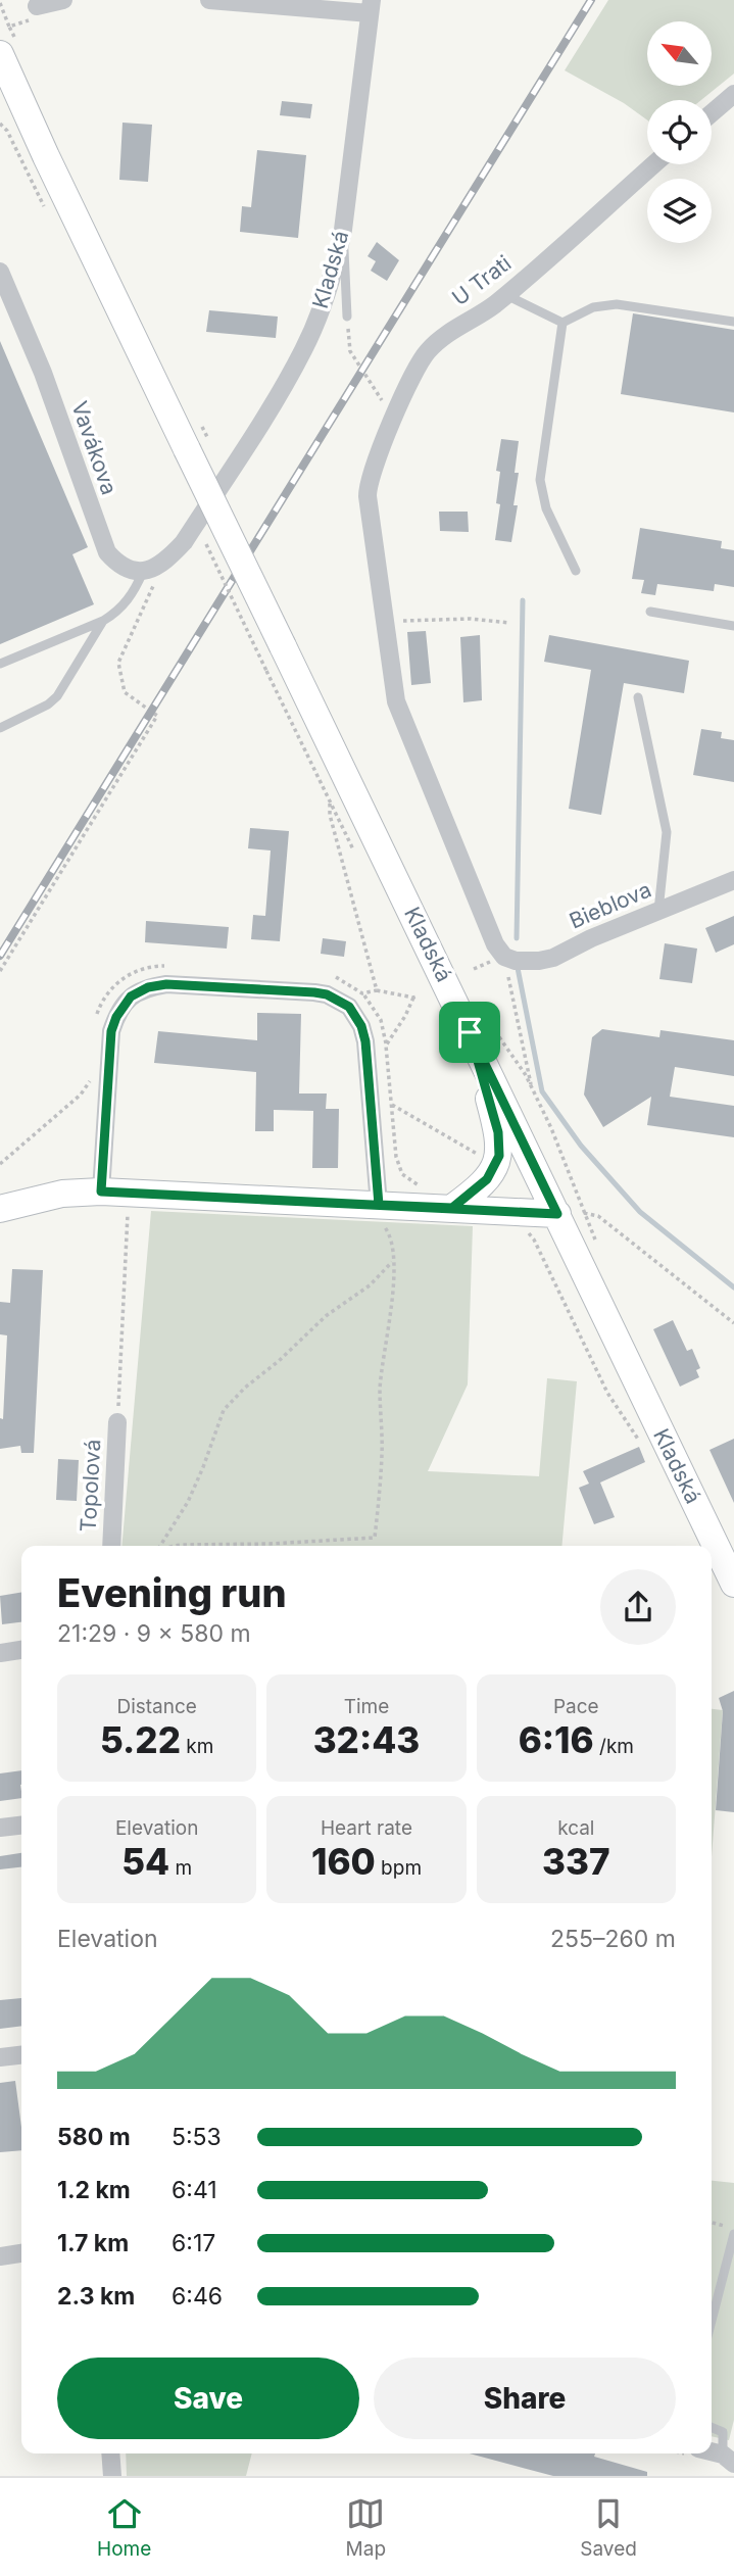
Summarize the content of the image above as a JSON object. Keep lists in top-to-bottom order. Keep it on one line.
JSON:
{"streets":{"main road":["Kladská"],"street":["U Trati","Vavákova","Bieblova","Topolová"]},"north":"top left","page":{"heading":["Evening run","21:29 · 9 × 580 m"],"stats":[["Distance","5.22 km"],["Time","32:43"],["Pace","6:16 /km"],["Elevation","54 m"],["Heart rate","160 bpm"],["kcal","337"]],"chart":["Elevation","255–260 m"],"list":[{"name":"580 m","note":"5:53"},{"name":"1.2 km","note":"6:41"},{"name":"1.7 km","note":"6:17"},{"name":"2.3 km","note":"6:46"}],"buttons":["Save","Share"],"tabs":["Home","Map","Saved"]}}
